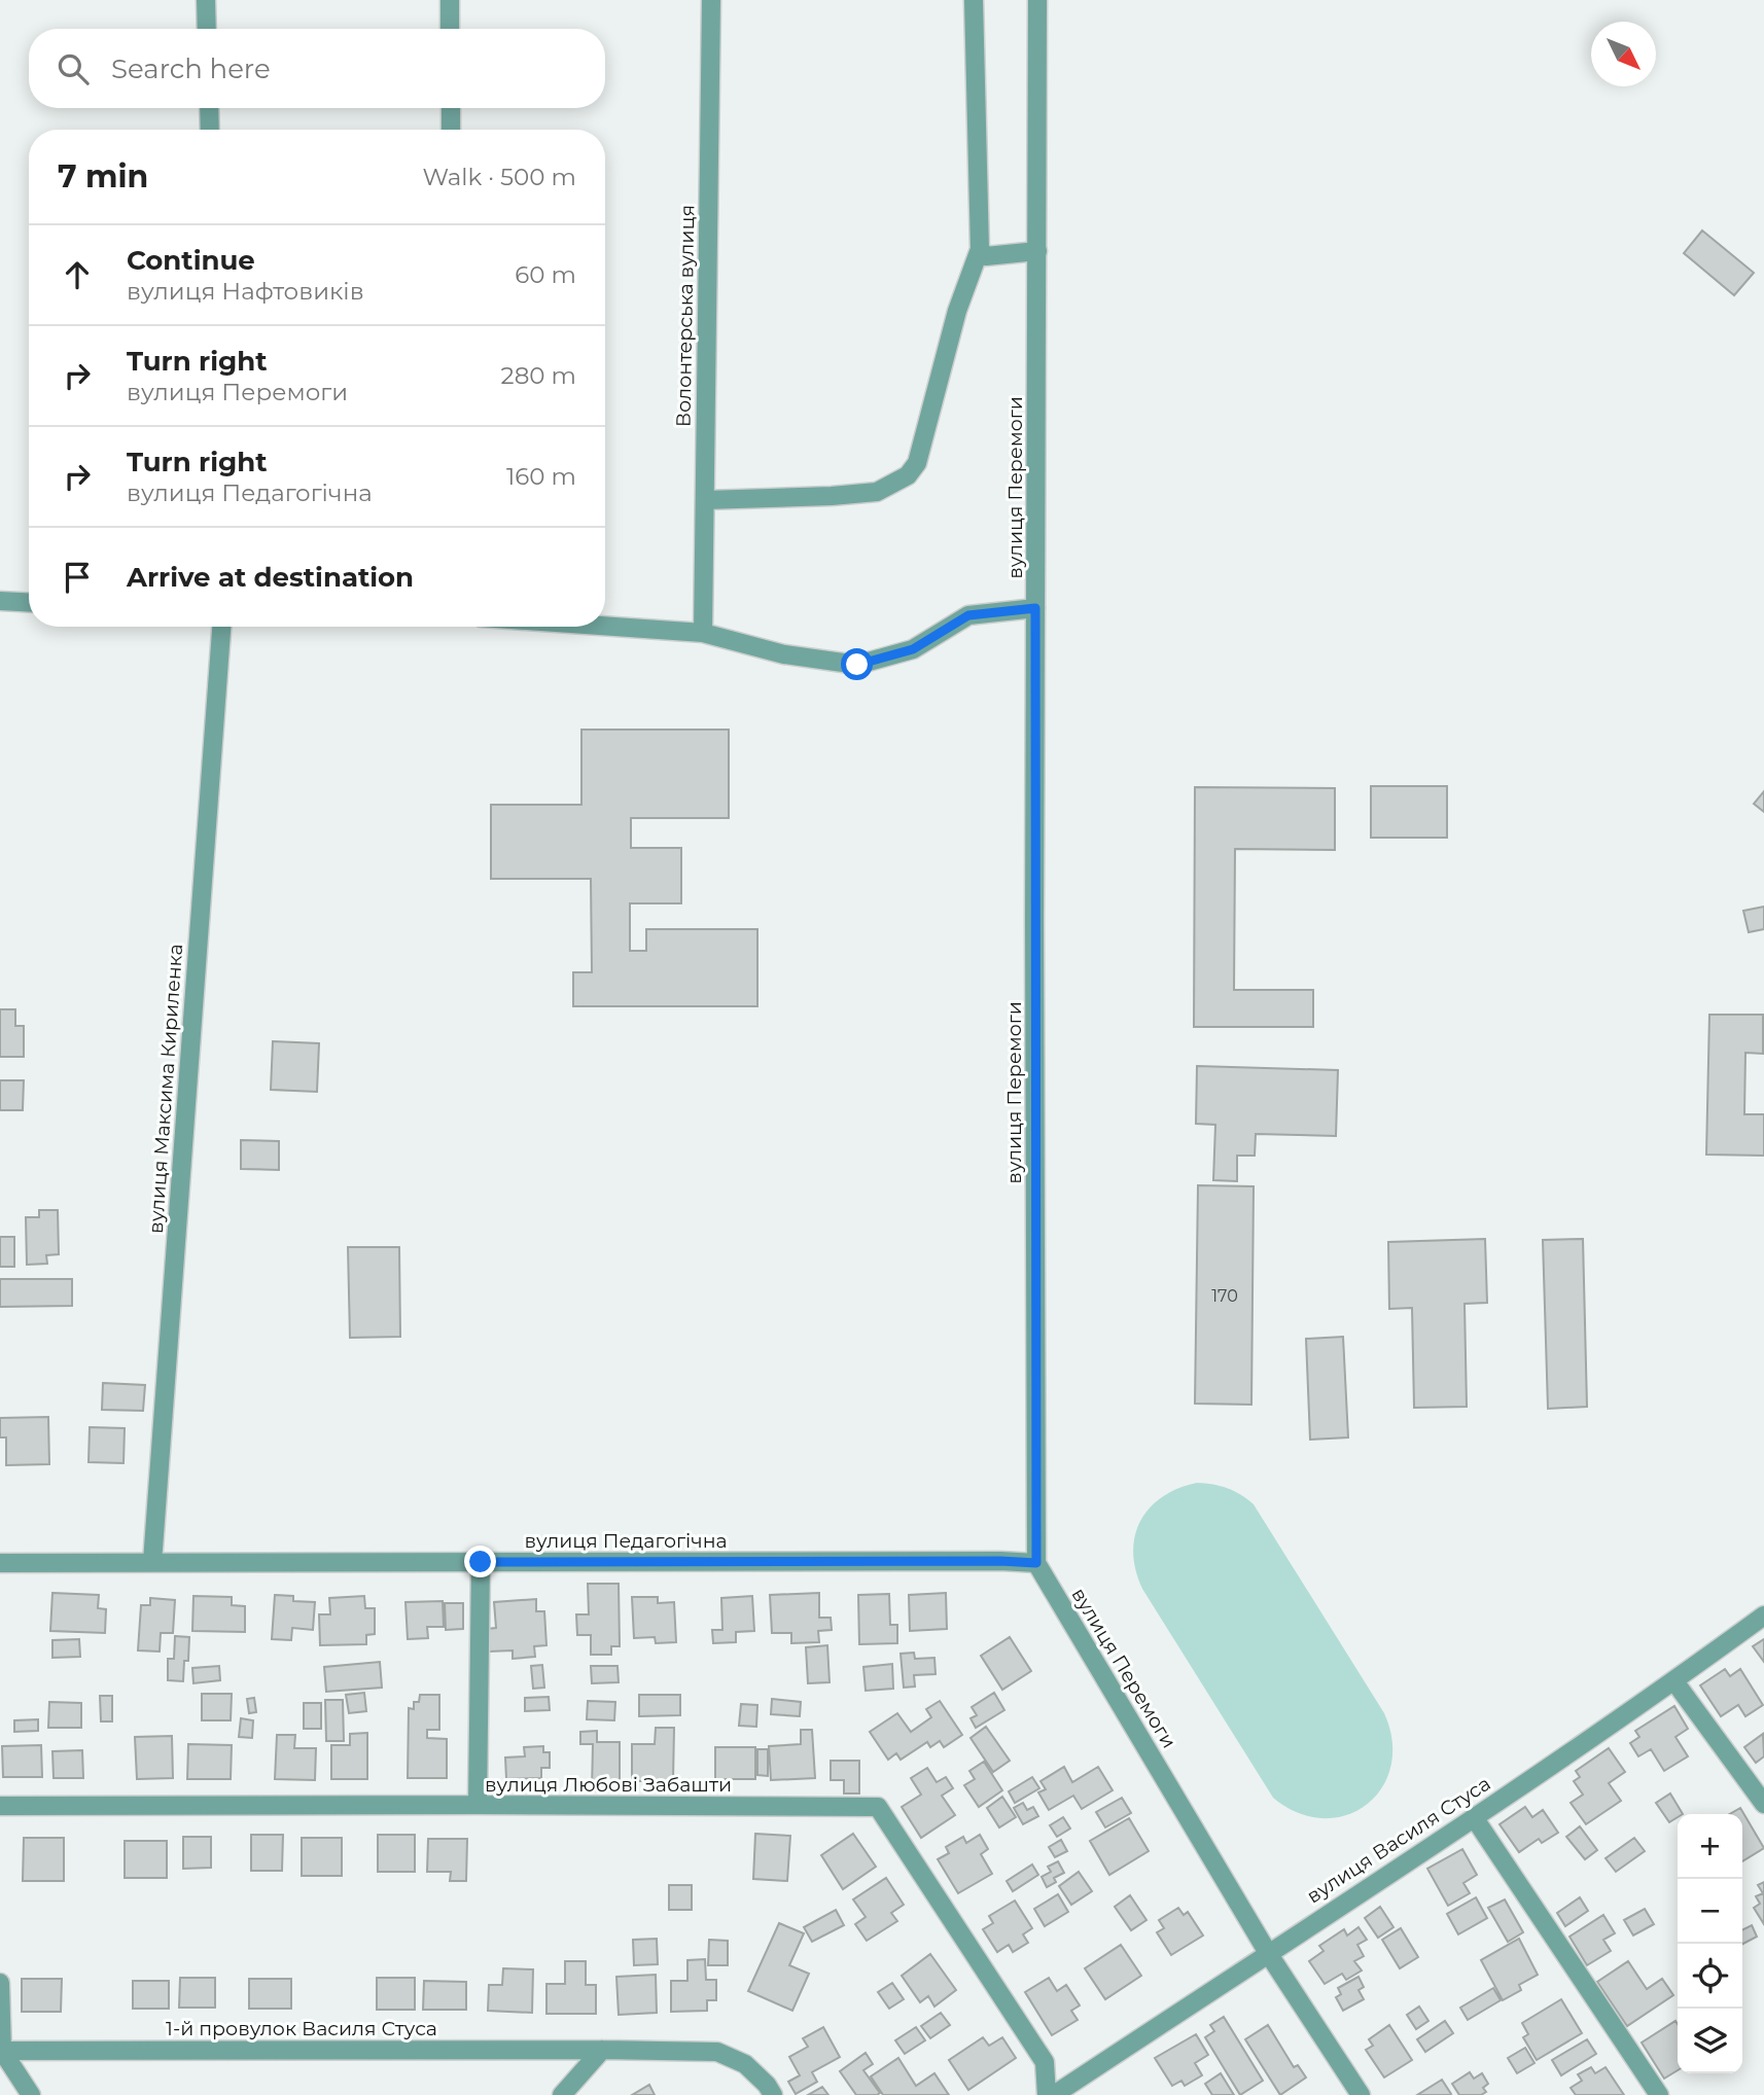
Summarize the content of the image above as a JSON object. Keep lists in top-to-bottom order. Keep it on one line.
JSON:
{"streets":{"street":["Волонтерська вулиця","вулиця Перемоги","вулиця Максима Кириленка","вулиця Педагогічна","вулиця Любові Забашти","вулиця Василя Стуса","1-й провулок Василя Стуса"]},"crossings":[["вулиця Перемоги","вулиця Педагогічна"],["вулиця Перемоги","вулиця Василя Стуса"],["вулиця Максима Кириленка","вулиця Педагогічна"]],"house_numbers":["170"],"north":"bottom right","page":{"search":"Search here","heading":["7 min","Walk · 500 m"],"list":[["Continue","вулиця Нафтовиків","60 m"],["Turn right","вулиця Перемоги","280 m"],["Turn right","вулиця Педагогічна","160 m"],"Arrive at destination"],"map_buttons":["+","−"]}}
